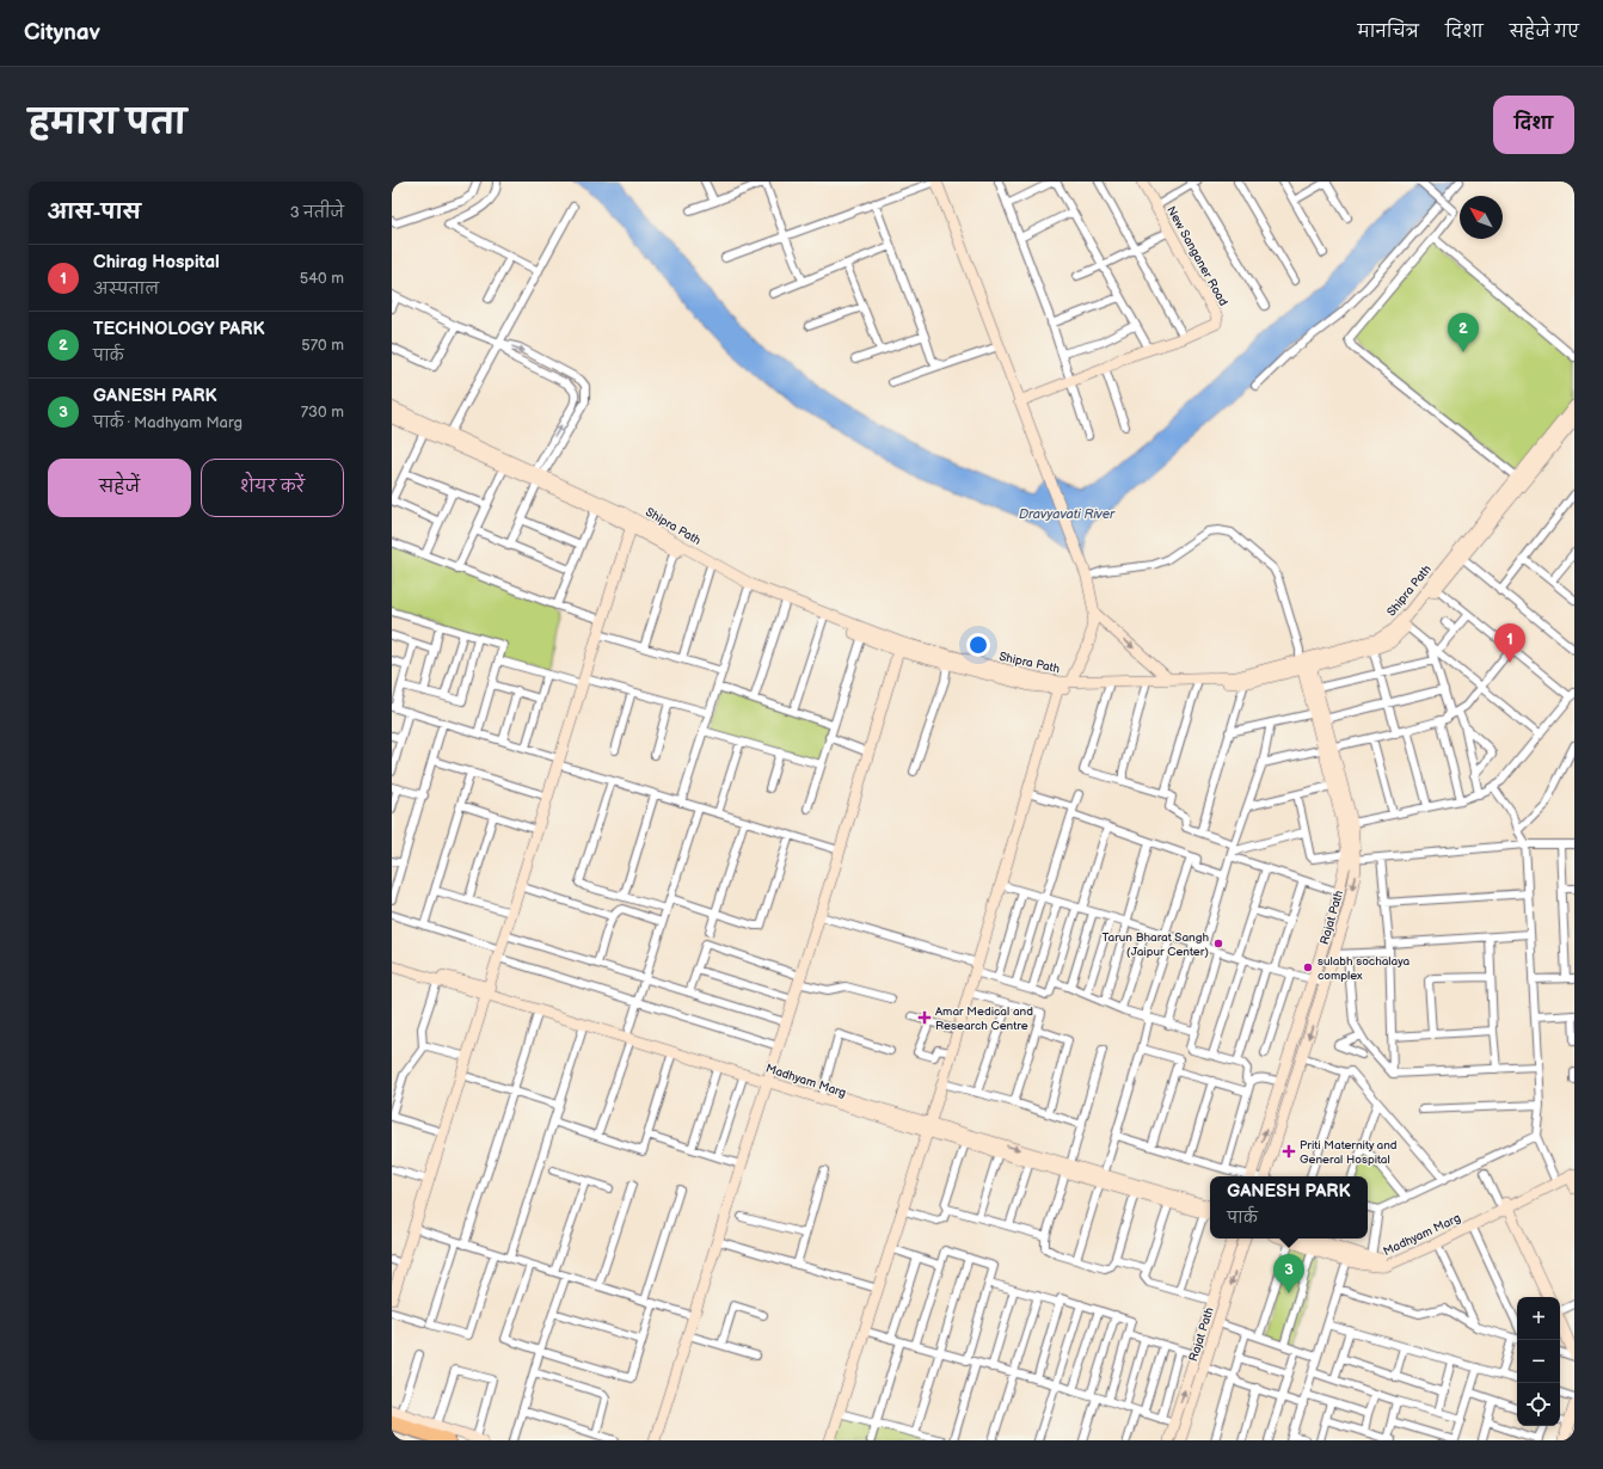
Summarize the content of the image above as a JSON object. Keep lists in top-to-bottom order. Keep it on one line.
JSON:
{"streets":{"street":["New Sanganer Road","Shipra Path","Rajat Path","Madhyam Marg"]},"crossings":[["Shipra Path","Rajat Path"]],"water":["Dravyavati River"],"places":{"other":["Tarun Bharat Sangh (Jaipur Center)","sulabh sochalaya complex"],"health":["Amar Medical and Research Centre","Priti Maternity and General Hospital"]},"north":"top left","page":{"header":"Citynav","nav":["मानचित्र","दिशा","सहेजे गए"],"title":"हमारा पता","buttons":["दिशा",["सहेजें","शेयर करें"]],"heading":["आस-पास","3 नतीजे"],"list":[{"mark":"1","name":"Chirag Hospital","note":"अस्पताल","value":"540 m"},{"mark":"2","name":"TECHNOLOGY PARK","note":"पार्क","value":"570 m"},{"mark":"3","name":"GANESH PARK","note":"पार्क · Madhyam Marg","value":"730 m"}],"pins":["2","1","3"],"popup":["GANESH PARK","पार्क"],"map_buttons":["+","−"]}}
